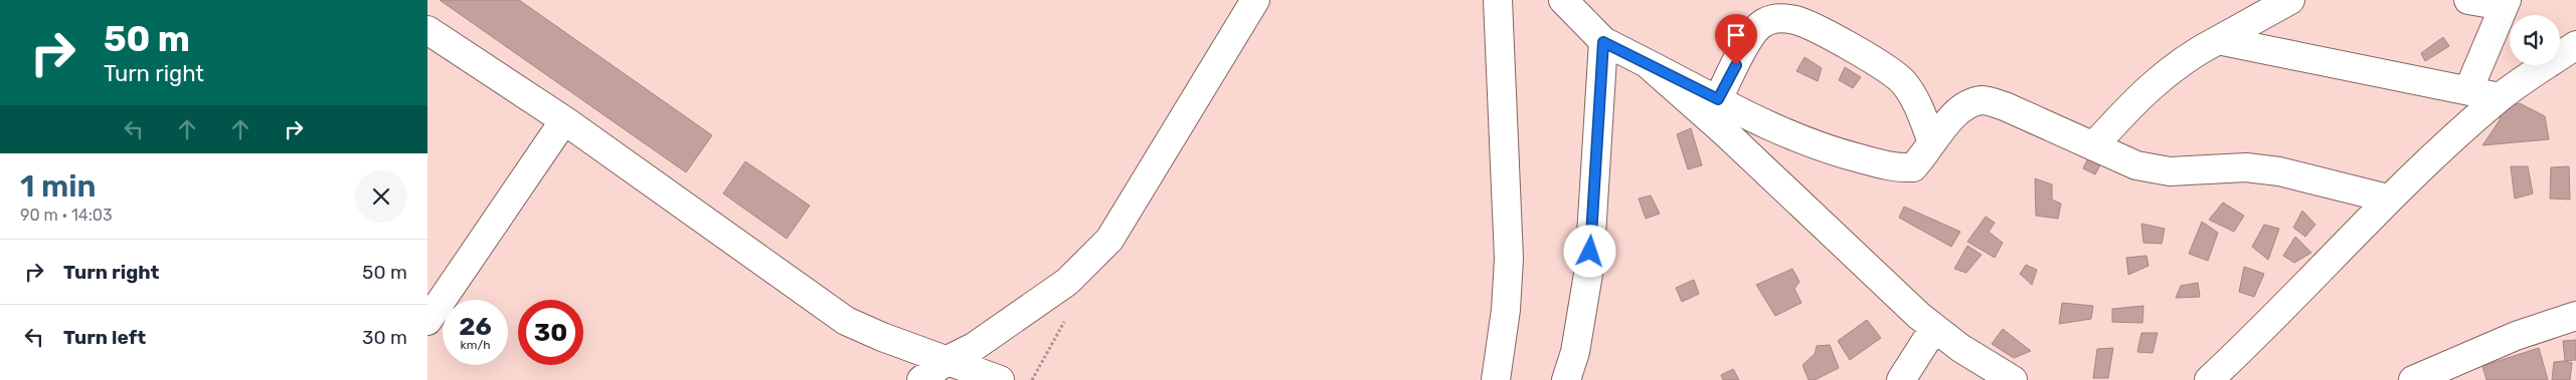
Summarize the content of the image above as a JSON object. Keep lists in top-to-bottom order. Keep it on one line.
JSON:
{"page":{"turn":["50 m","Turn right"],"heading":["1 min","90 m · 14:03"],"list":[{"name":"Turn right","value":"50 m"},{"name":"Turn left","value":"30 m"}],"speed":"26 km/h","limit":"30"}}
